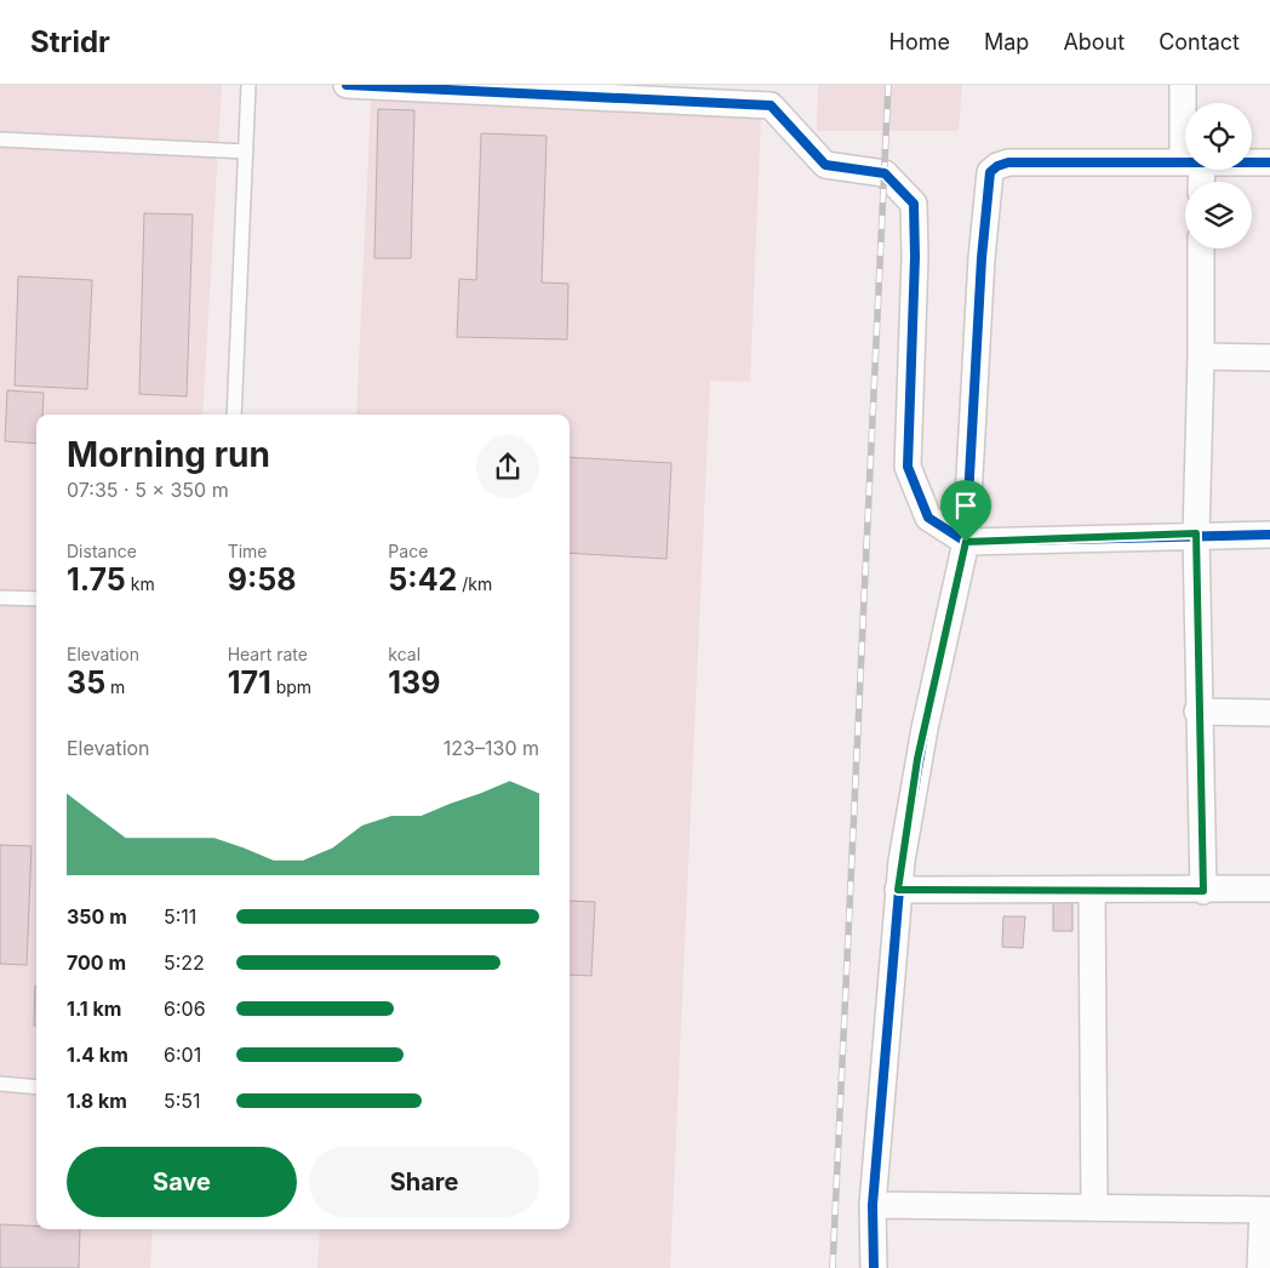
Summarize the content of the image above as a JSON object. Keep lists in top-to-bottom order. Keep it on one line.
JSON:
{"page":{"header":"Stridr","nav":["Home","Map","About","Contact"],"heading":["Morning run","07:35 · 5 × 350 m"],"stats":[["Distance","1.75 km"],["Time","9:58"],["Pace","5:42 /km"],["Elevation","35 m"],["Heart rate","171 bpm"],["kcal","139"]],"chart":["Elevation","123–130 m"],"list":[{"name":"350 m","note":"5:11"},{"name":"700 m","note":"5:22"},{"name":"1.1 km","note":"6:06"},{"name":"1.4 km","note":"6:01"},{"name":"1.8 km","note":"5:51"}],"buttons":["Save","Share"]}}
